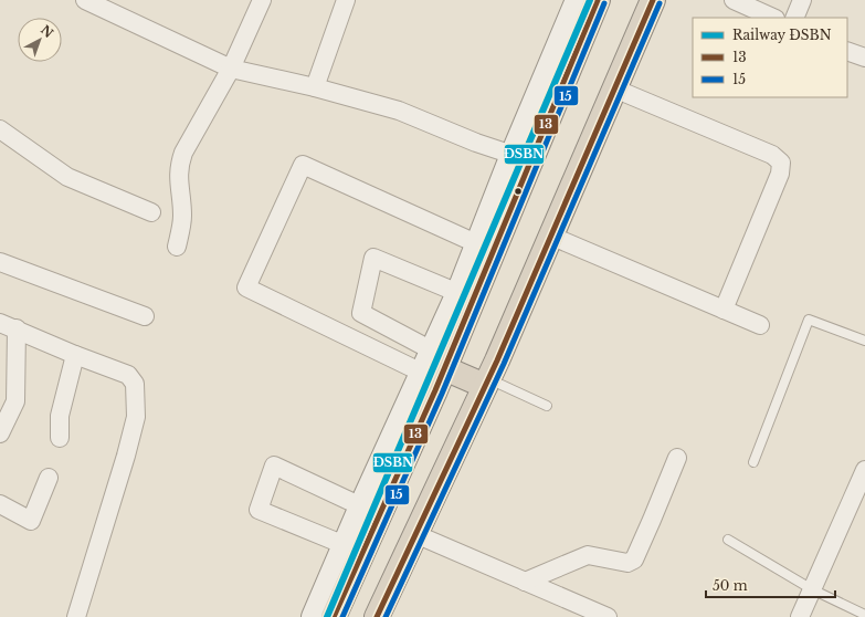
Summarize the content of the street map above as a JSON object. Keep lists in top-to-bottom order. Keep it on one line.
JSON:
{"lines":["rail line ĐSBN","transit line 13","transit line 15"],"legend":["Railway ĐSBN","13","15"],"scale_bar":"50 m","north":"top right"}
